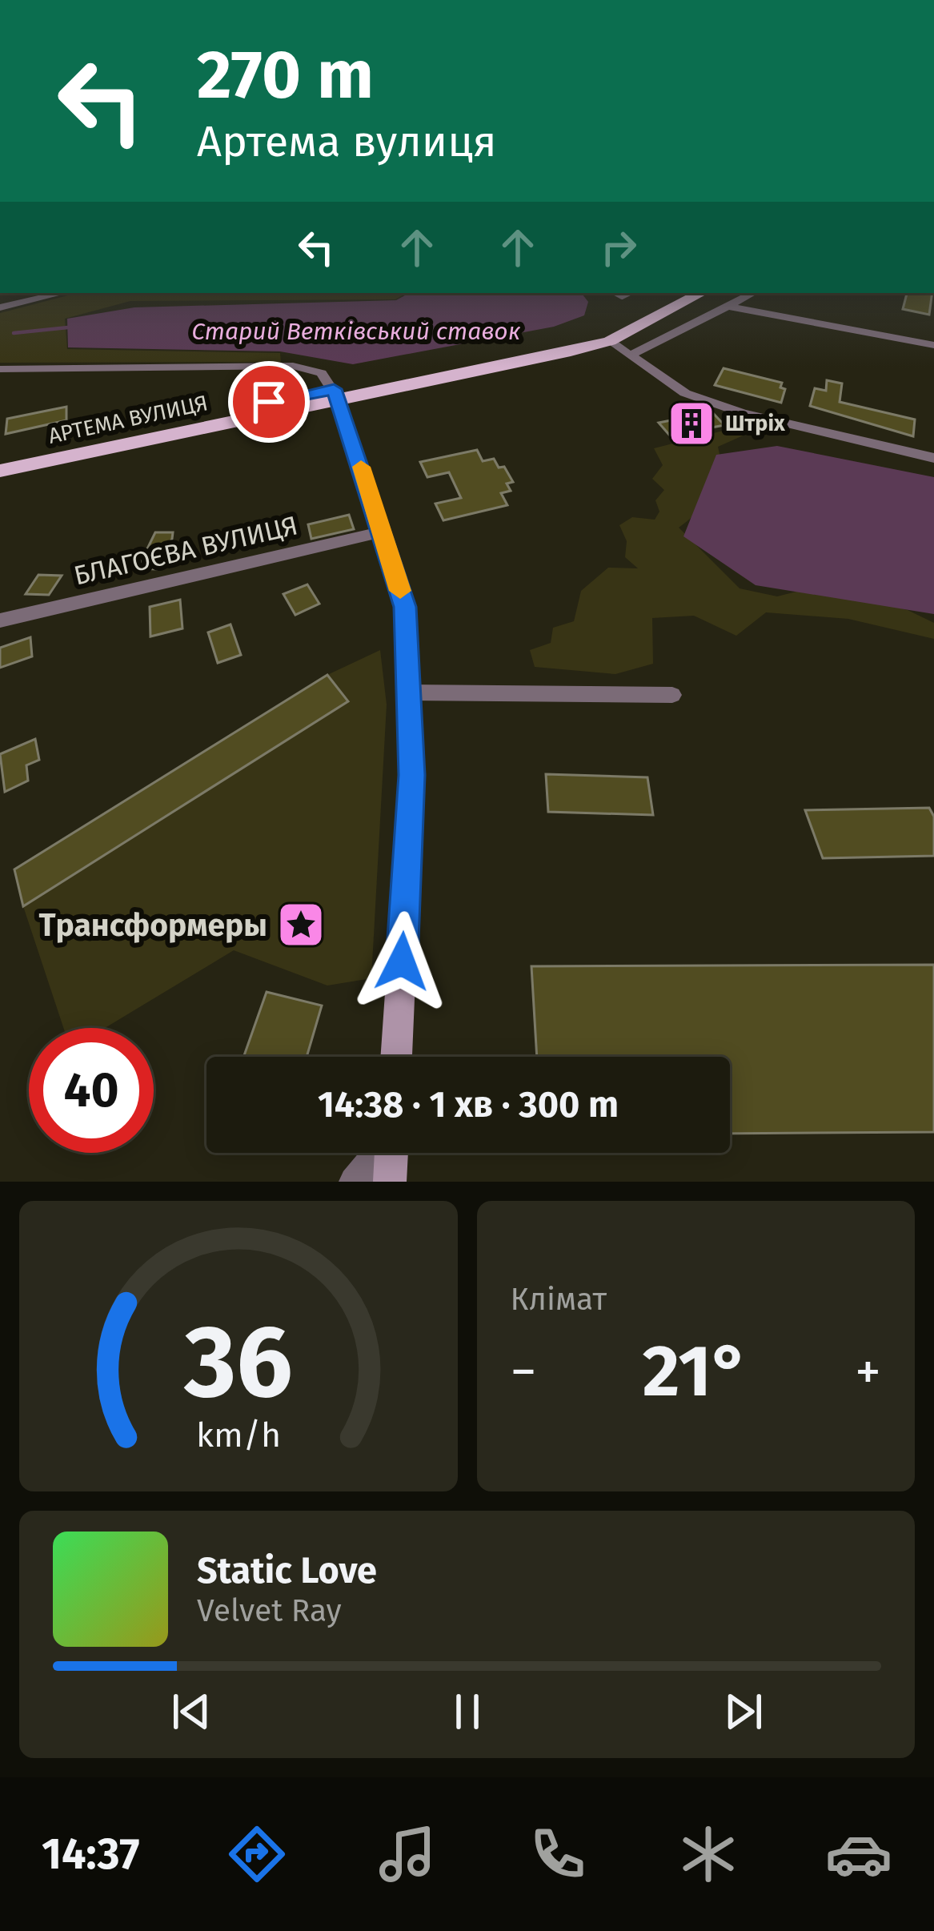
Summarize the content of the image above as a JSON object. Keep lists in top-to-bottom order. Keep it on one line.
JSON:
{"streets":{"main road":["АРТЕМА ВУЛИЦЯ"],"street":["БЛАГОЄВА ВУЛИЦЯ"]},"water":["Старий Ветківський ставок"],"places":{"building":["Штріх"],"place":["Трансформеры"]},"page":{"turn":["270 m","Артема вулиця"],"limit":"40","trip":"14:38 · 1 хв · 300 m","tile":"Клімат","heat":["−","21°","+"],"song":["Static Love","Velvet Ray"],"tabs":"14:37","gauge":["36","km/h"]}}
